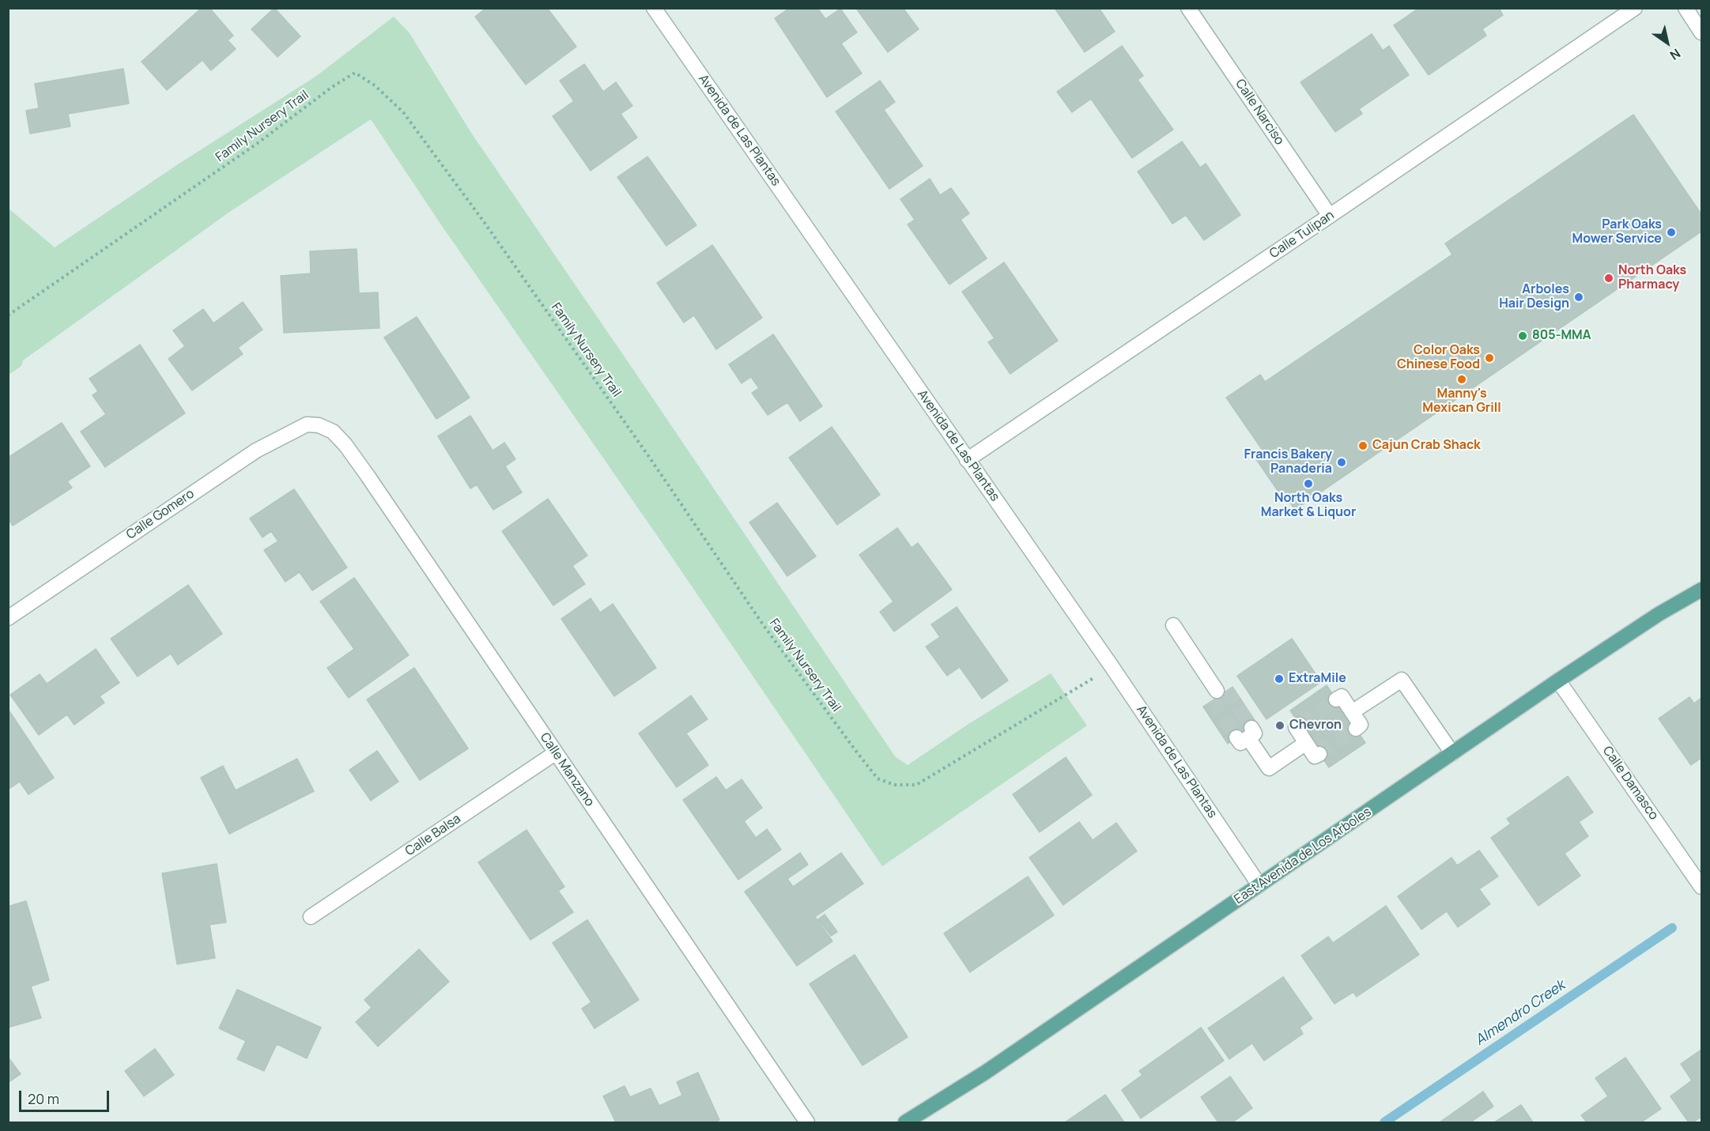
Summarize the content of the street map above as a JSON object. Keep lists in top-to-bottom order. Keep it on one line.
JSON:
{"streets":{"main road":["East Avenida de Los Arboles"],"street":["Calle Narciso","Avenida de Las Plantas","Calle Tulipan","Calle Gomero","Calle Manzano","Calle Damasco","Calle Balsa"],"path":["Family Nursery Trail"]},"crossings":[["Calle Narciso","Calle Tulipan"],["Family Nursery Trail","Avenida de Las Plantas"],["Avenida de Las Plantas","Calle Tulipan"],["Avenida de Las Plantas","East Avenida de Los Arboles"],["Calle Gomero","Calle Manzano"],["Calle Manzano","Calle Balsa"],["Calle Damasco","East Avenida de Los Arboles"]],"water":["Almendro Creek"],"places":["Park Oaks Mower Service","North Oaks Pharmacy","Arboles Hair Design","805-MMA","Color Oaks Chinese Food","Manny's Mexican Grill","Cajun Crab Shack","Francis Bakery Panaderia","North Oaks Market & Liquor","ExtraMile","Chevron"],"scale_bar":"20 m","north":"bottom right"}
